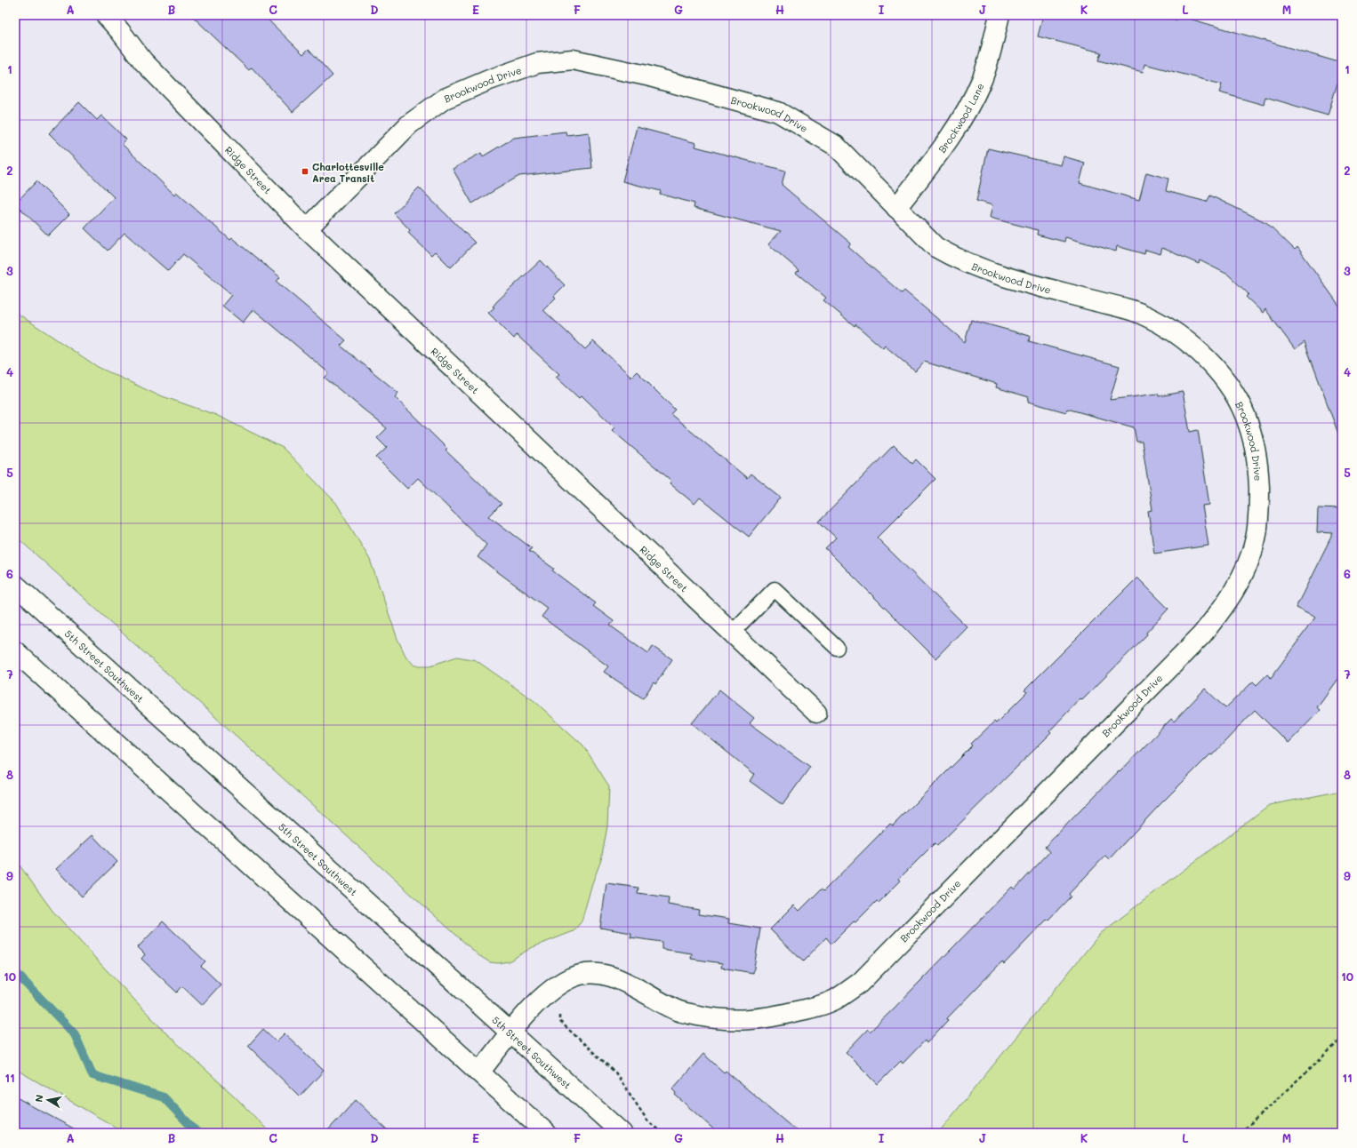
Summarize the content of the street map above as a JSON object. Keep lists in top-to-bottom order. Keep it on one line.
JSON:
{"streets":{"street":["Brookwood Drive","Brockwood Lane","Ridge Street","5th Street Southwest"]},"crossings":[["Brookwood Drive","Brockwood Lane"],["Brookwood Drive","Ridge Street"],["Brookwood Drive","5th Street Southwest"]],"places":{"transit":["Charlottesville Area Transit"]},"north":"left","grid":{"columns":["A","B","C","D","E","F","G","H","I","J","K","L","M"],"rows":["1","2","3","4","5","6","7","8","9","10","11"]}}
